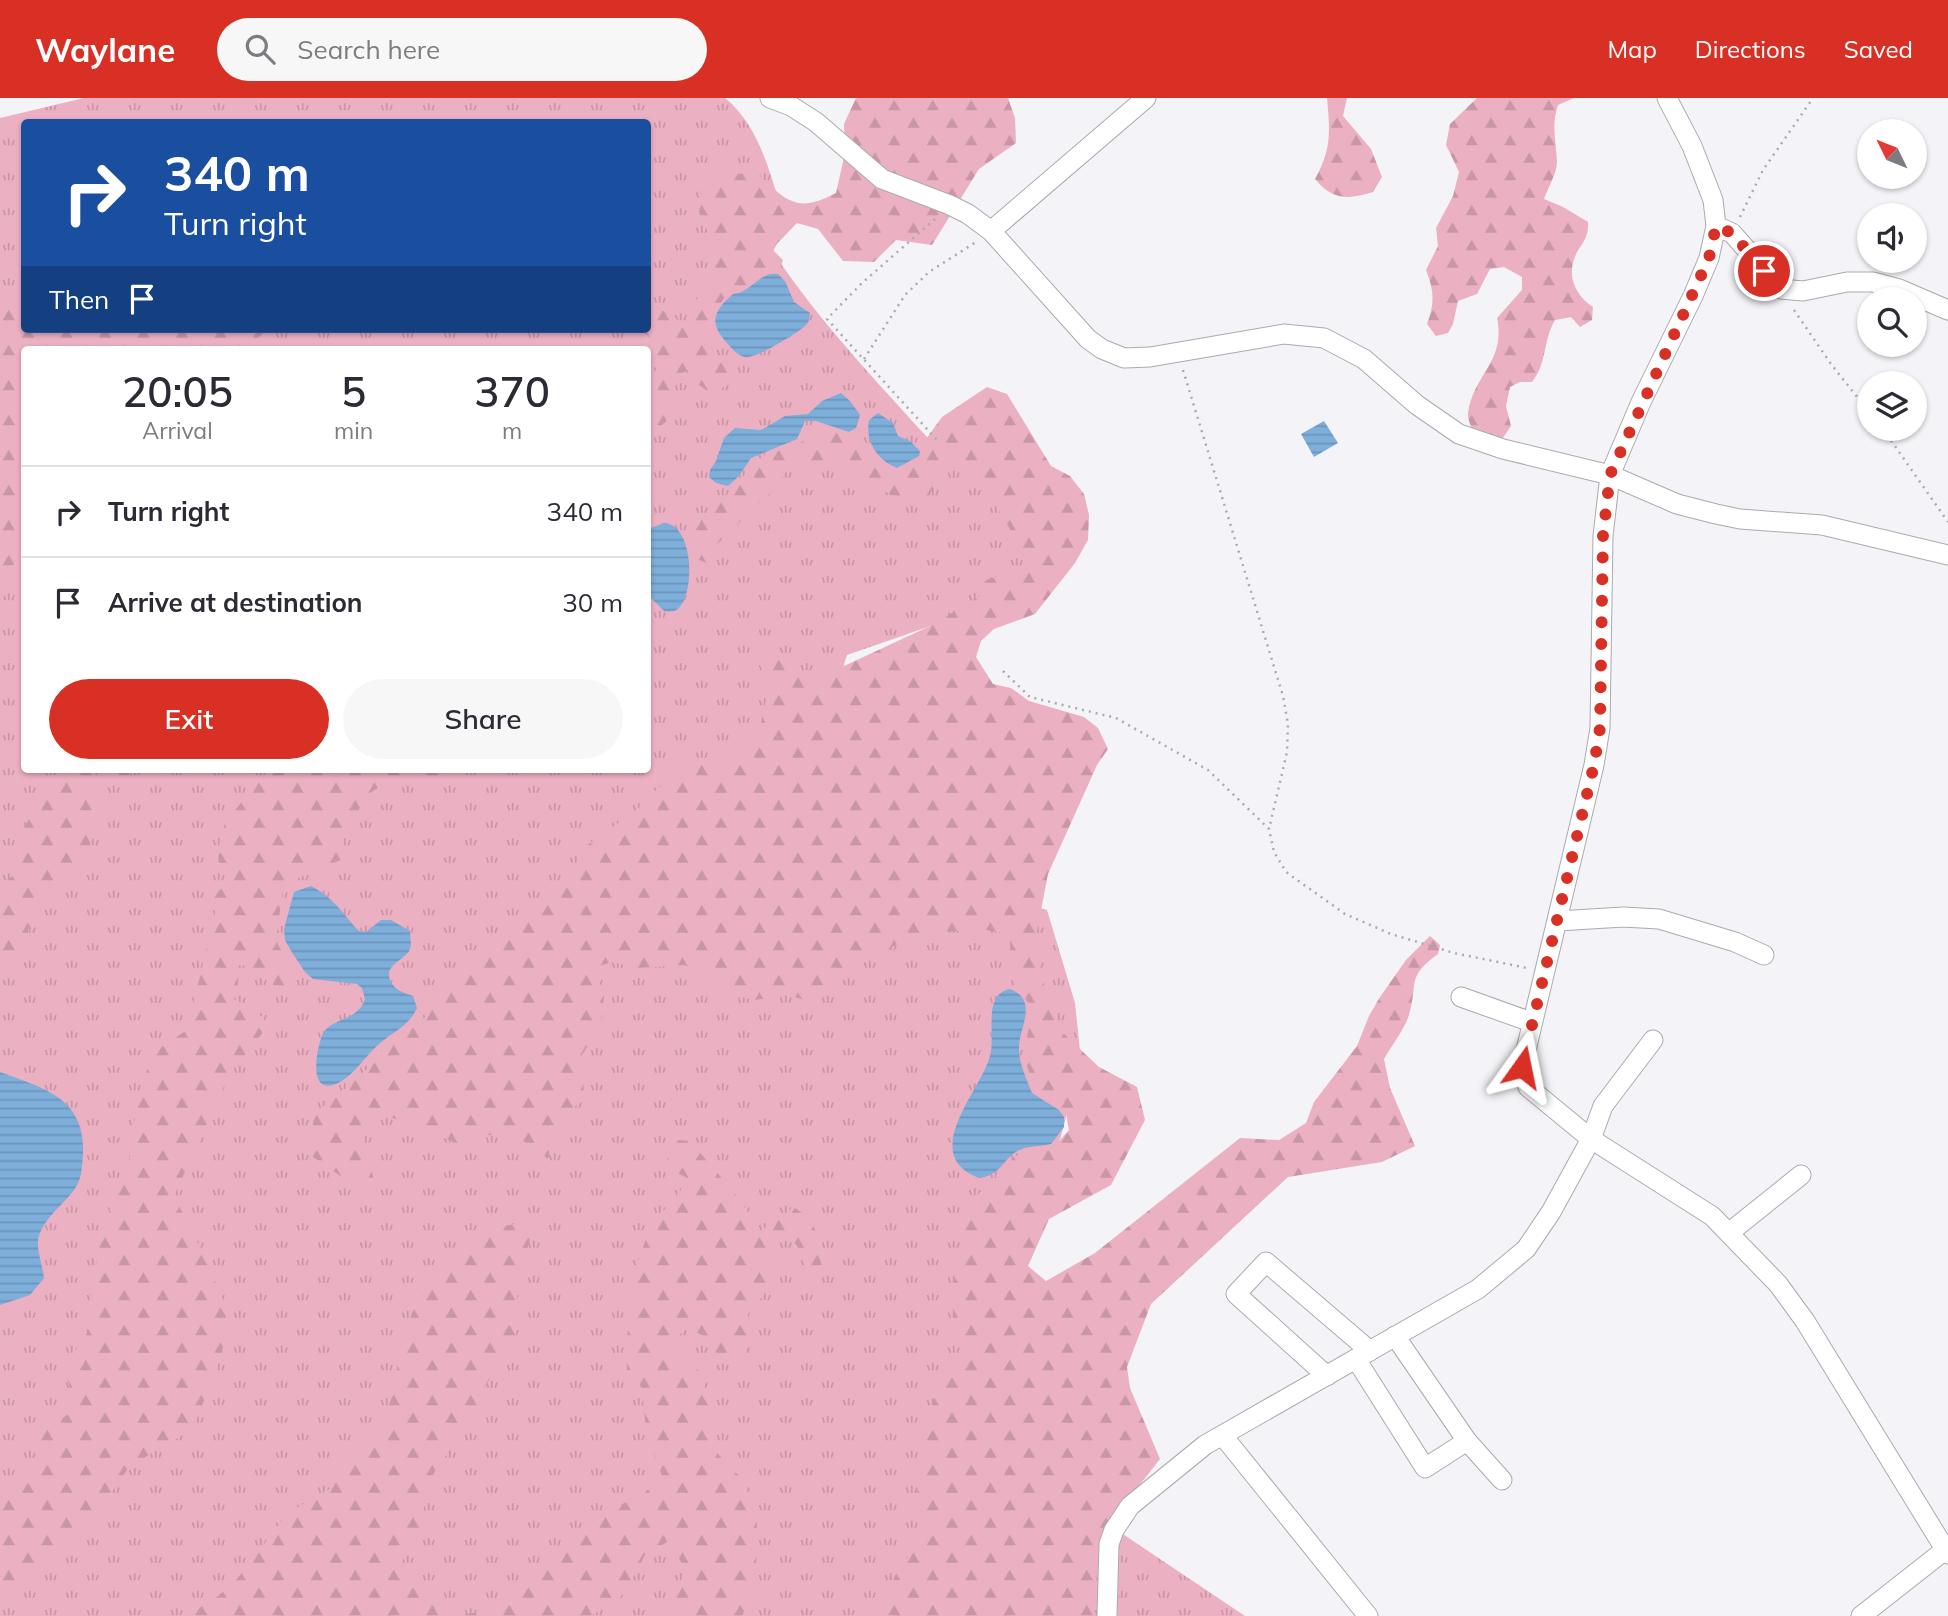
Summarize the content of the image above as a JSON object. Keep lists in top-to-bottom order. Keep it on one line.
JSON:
{"north":"top left","page":{"header":"Waylane","search":"Search here","nav":["Map","Directions","Saved"],"turn":["340 m","Turn right"],"then":"Then","eta":["20:05","Arrival","5","min","370","m"],"list":[{"name":"Turn right","value":"340 m"},{"name":"Arrive at destination","value":"30 m"}],"buttons":["Exit","Share"]}}
